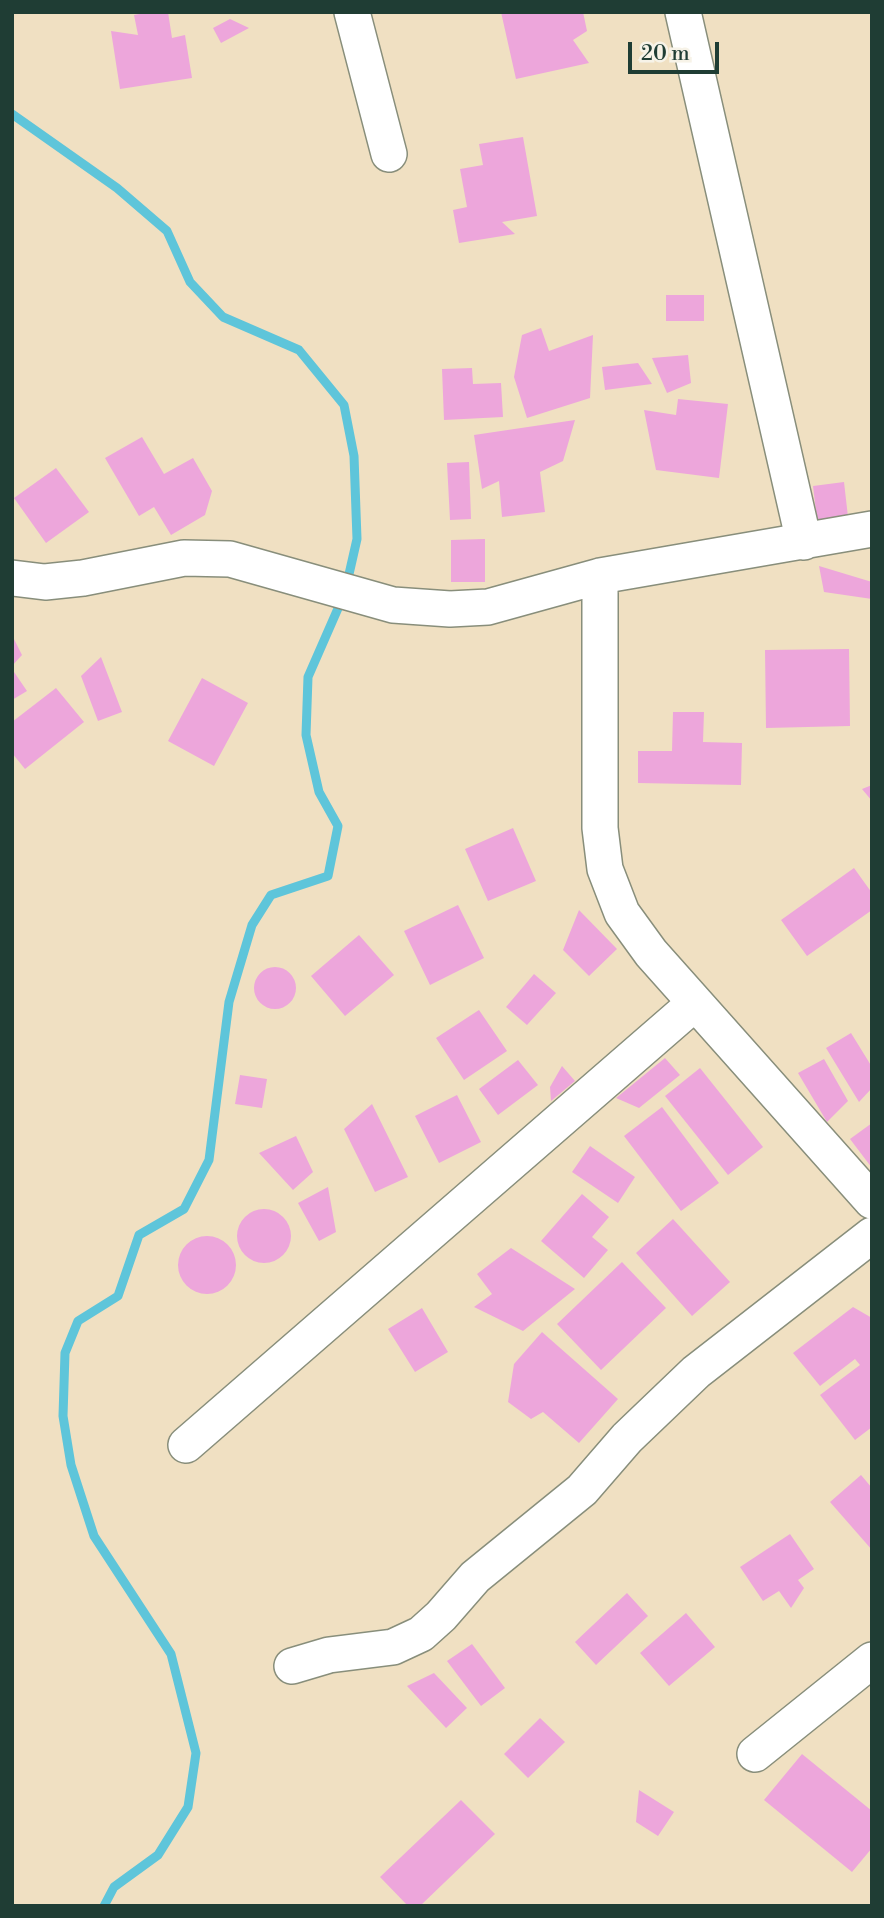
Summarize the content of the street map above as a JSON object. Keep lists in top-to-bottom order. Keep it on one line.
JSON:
{"scale_bar":"20 m"}
